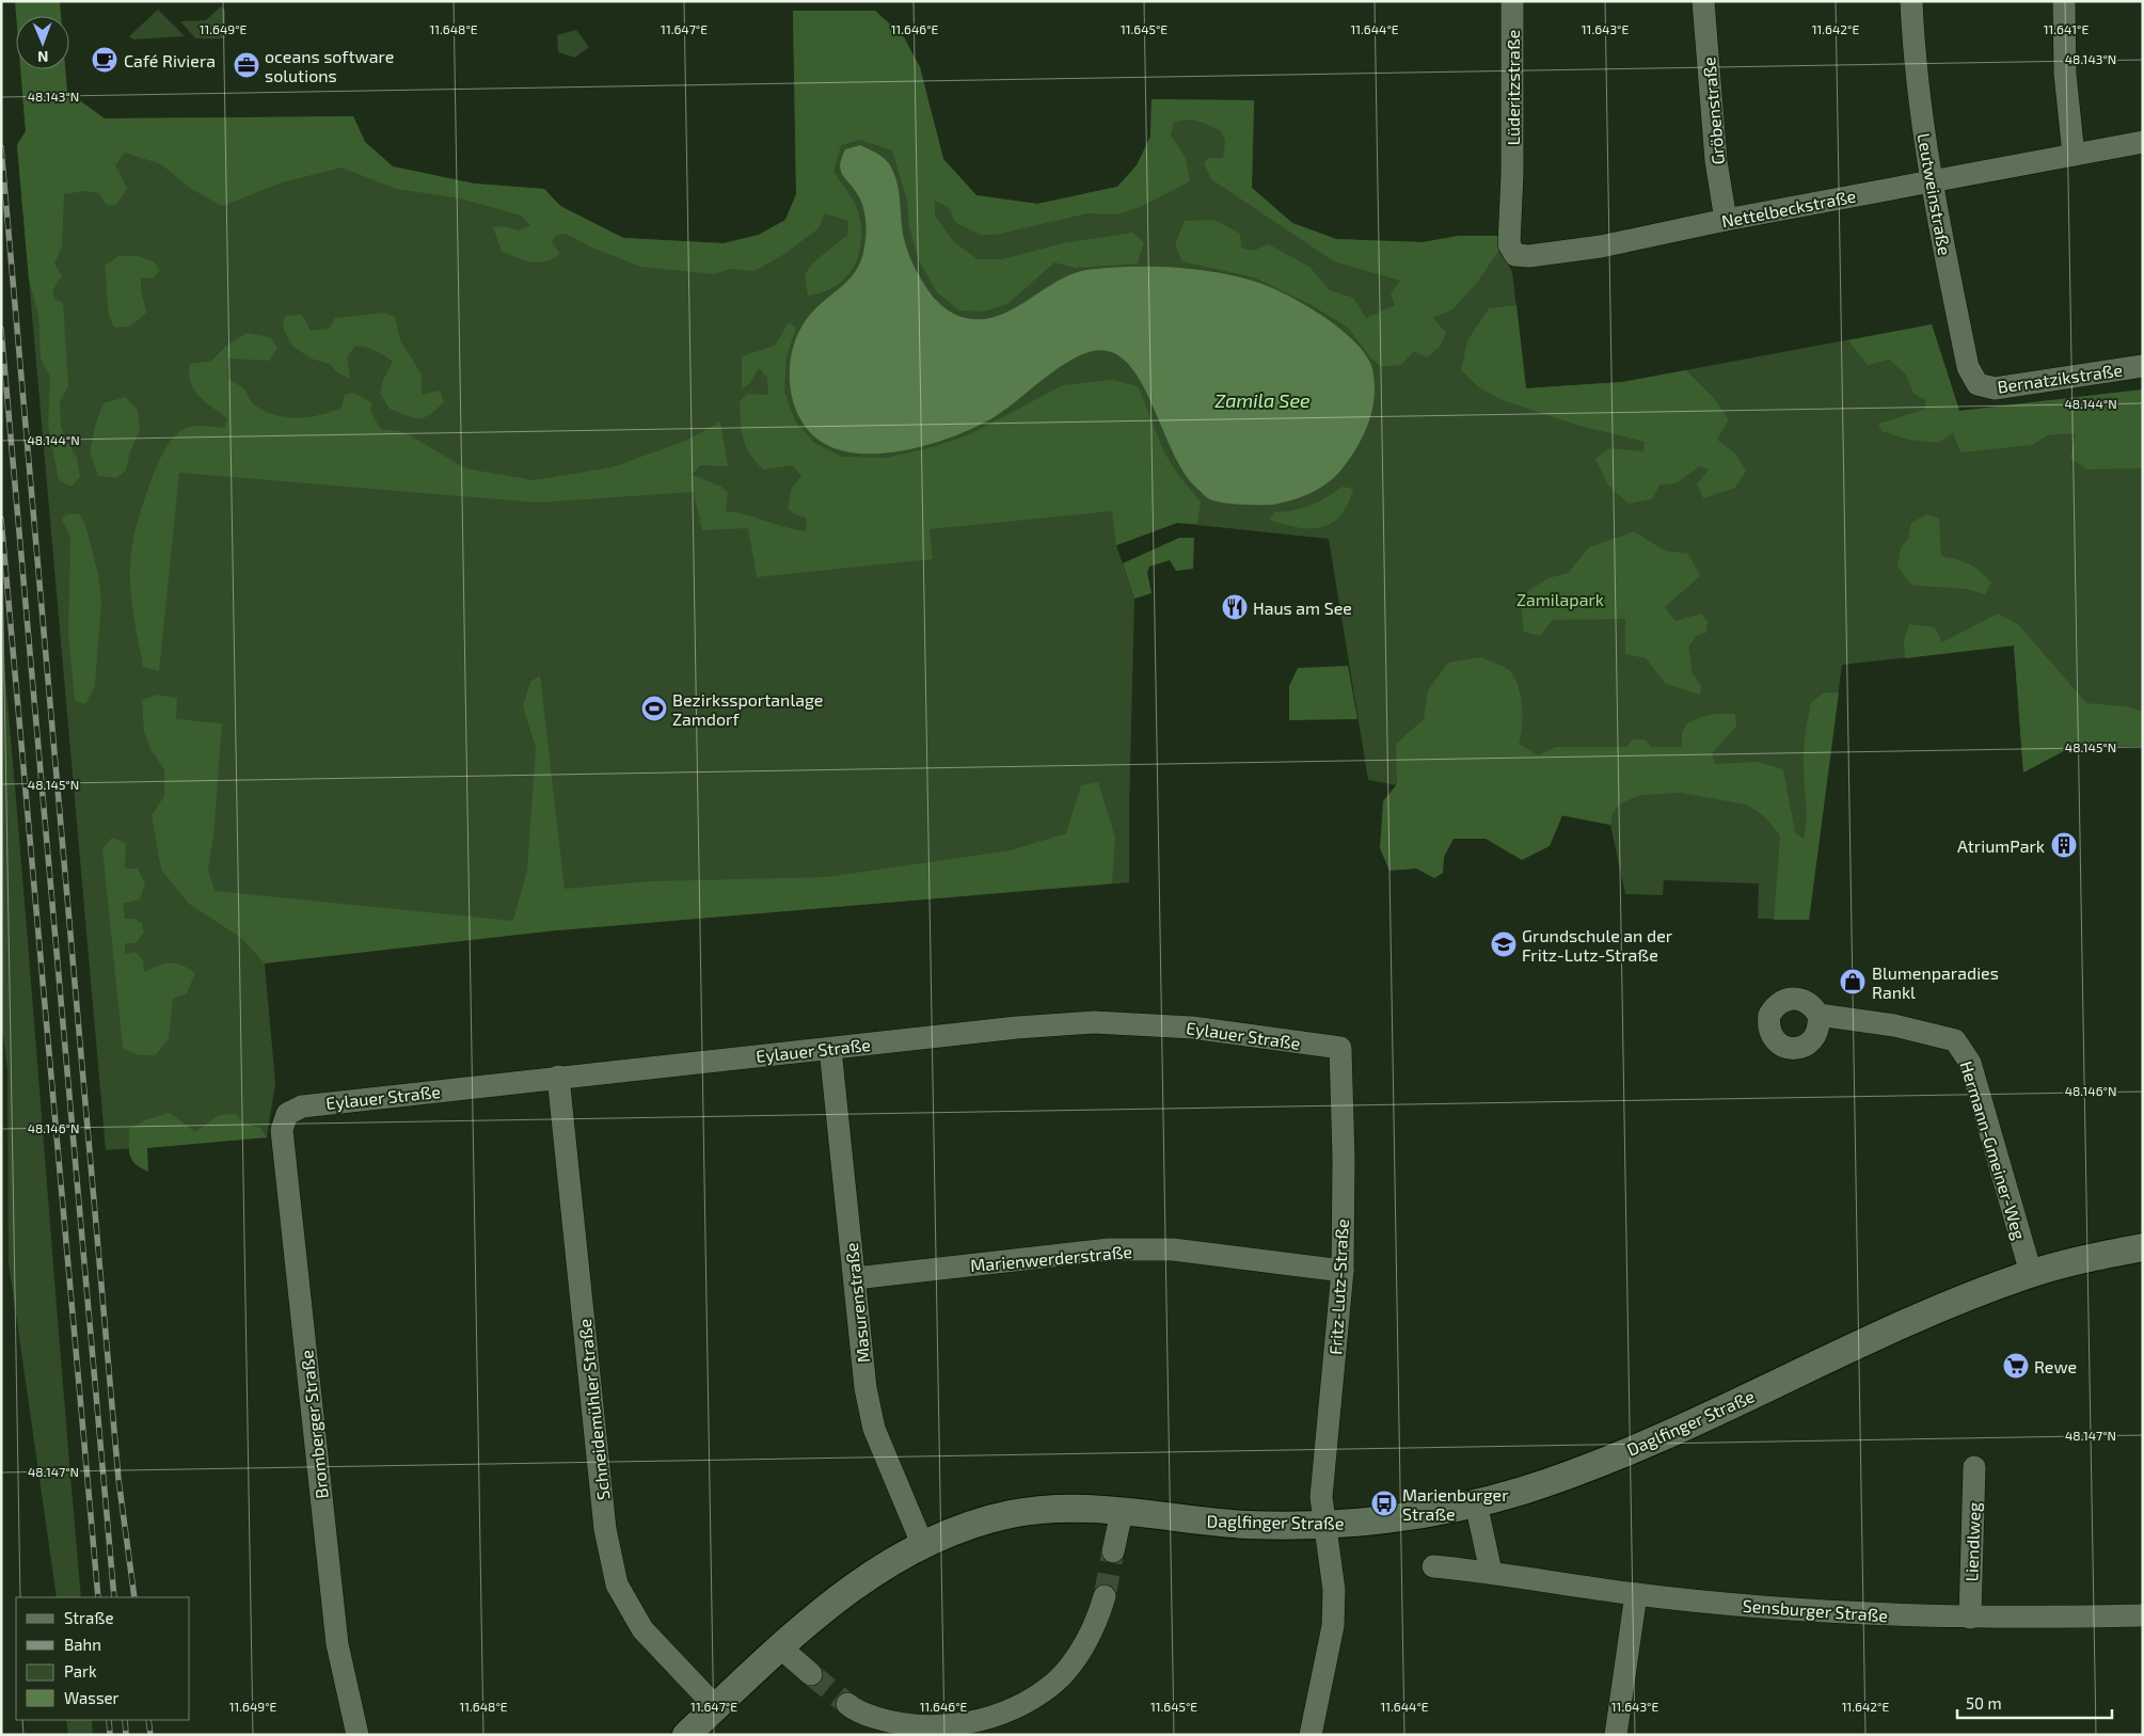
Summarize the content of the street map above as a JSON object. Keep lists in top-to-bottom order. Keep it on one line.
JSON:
{"streets":{"street":["Lüderitzstraße","Gröbenstraße","Leutweinstraße","Nettelbeckstraße","Bernatzikstraße","Eylauer Straße","Hermann-Gmeiner-Weg","Marienwerderstraße","Fritz-Lutz-Straße","Masurenstraße","Schneidemühler Straße","Daglfinger Straße","Bromberger Straße","Liendlweg","Sensburger Straße"]},"crossings":[["Lüderitzstraße","Nettelbeckstraße"],["Gröbenstraße","Nettelbeckstraße"],["Leutweinstraße","Nettelbeckstraße"],["Leutweinstraße","Bernatzikstraße"],["Eylauer Straße","Fritz-Lutz-Straße"],["Eylauer Straße","Masurenstraße"],["Eylauer Straße","Schneidemühler Straße"],["Eylauer Straße","Bromberger Straße"],["Hermann-Gmeiner-Weg","Daglfinger Straße"],["Marienwerderstraße","Fritz-Lutz-Straße"],["Marienwerderstraße","Masurenstraße"],["Fritz-Lutz-Straße","Daglfinger Straße"],["Masurenstraße","Daglfinger Straße"],["Schneidemühler Straße","Daglfinger Straße"],["Liendlweg","Sensburger Straße"]],"water":["Zamila See"],"parks":["Zamilapark"],"places":{"cafe":["Café Riviera"],"office":["oceans software solutions"],"restaurant":["Haus am See"],"sports":["Bezirkssportanlage Zamdorf"],"building":["AtriumPark"],"school or university":["Grundschule an der Fritz-Lutz-Straße"],"shop":["Blumenparadies Rankl"],"supermarket":["Rewe"],"bus stop":["Marienburger Straße"]},"legend":["Straße","Bahn","Park","Wasser"],"scale_bar":"50 m","north":"bottom","coordinates":["11.649°E","11.648°E","11.647°E","11.646°E","11.645°E","11.644°E","11.643°E","11.642°E","11.641°E","48.143°N","48.144°N","48.145°N","48.146°N","48.147°N"]}
